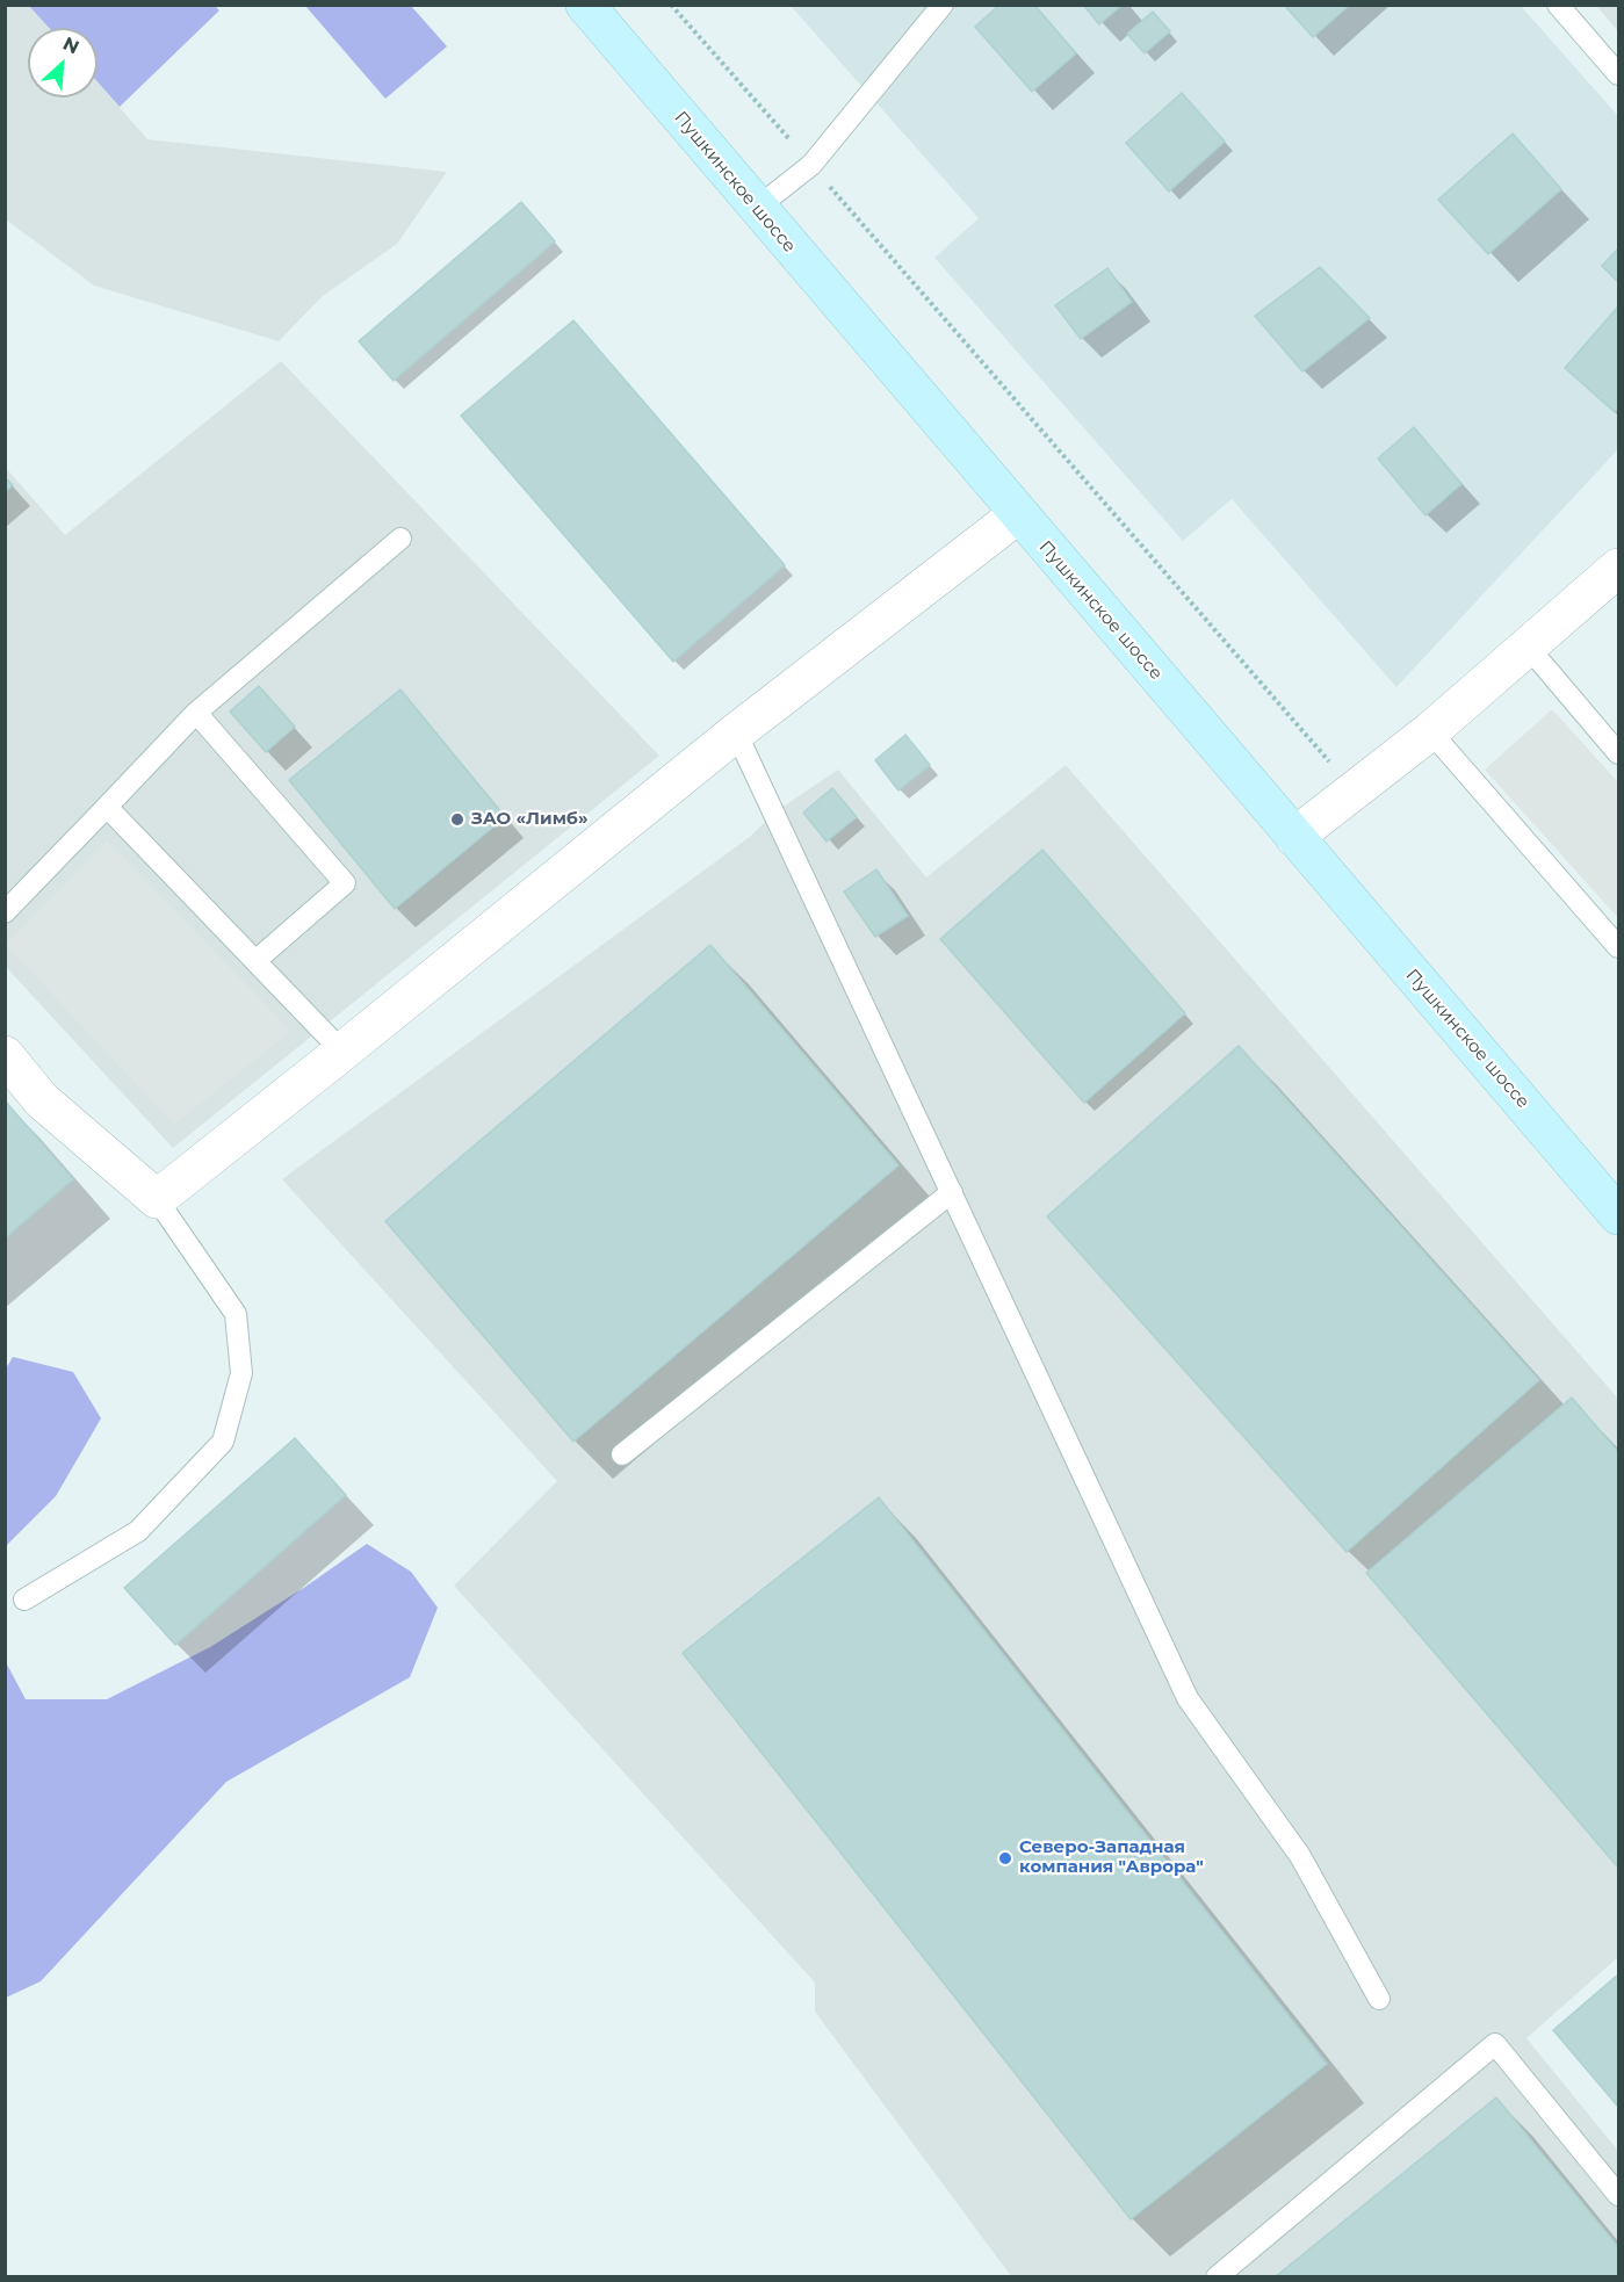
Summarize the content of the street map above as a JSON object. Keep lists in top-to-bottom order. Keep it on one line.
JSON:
{"streets":{"main road":["Пушкинское шоссе"]},"places":["ЗАО «Лимб»","Северо-Западная компания \"Аврора\""],"north":"top right"}
